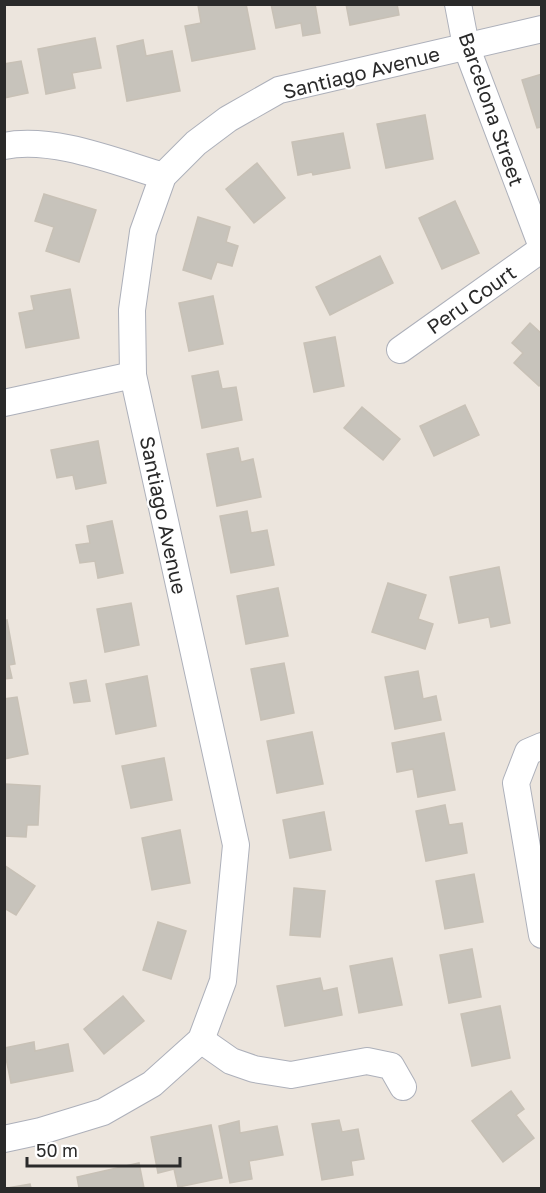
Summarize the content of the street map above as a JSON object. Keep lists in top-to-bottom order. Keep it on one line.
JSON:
{"streets":{"street":["Santiago Avenue","Barcelona Street","Peru Court"]},"crossings":[["Santiago Avenue","Barcelona Street"],["Barcelona Street","Peru Court"]],"scale_bar":"50 m"}
